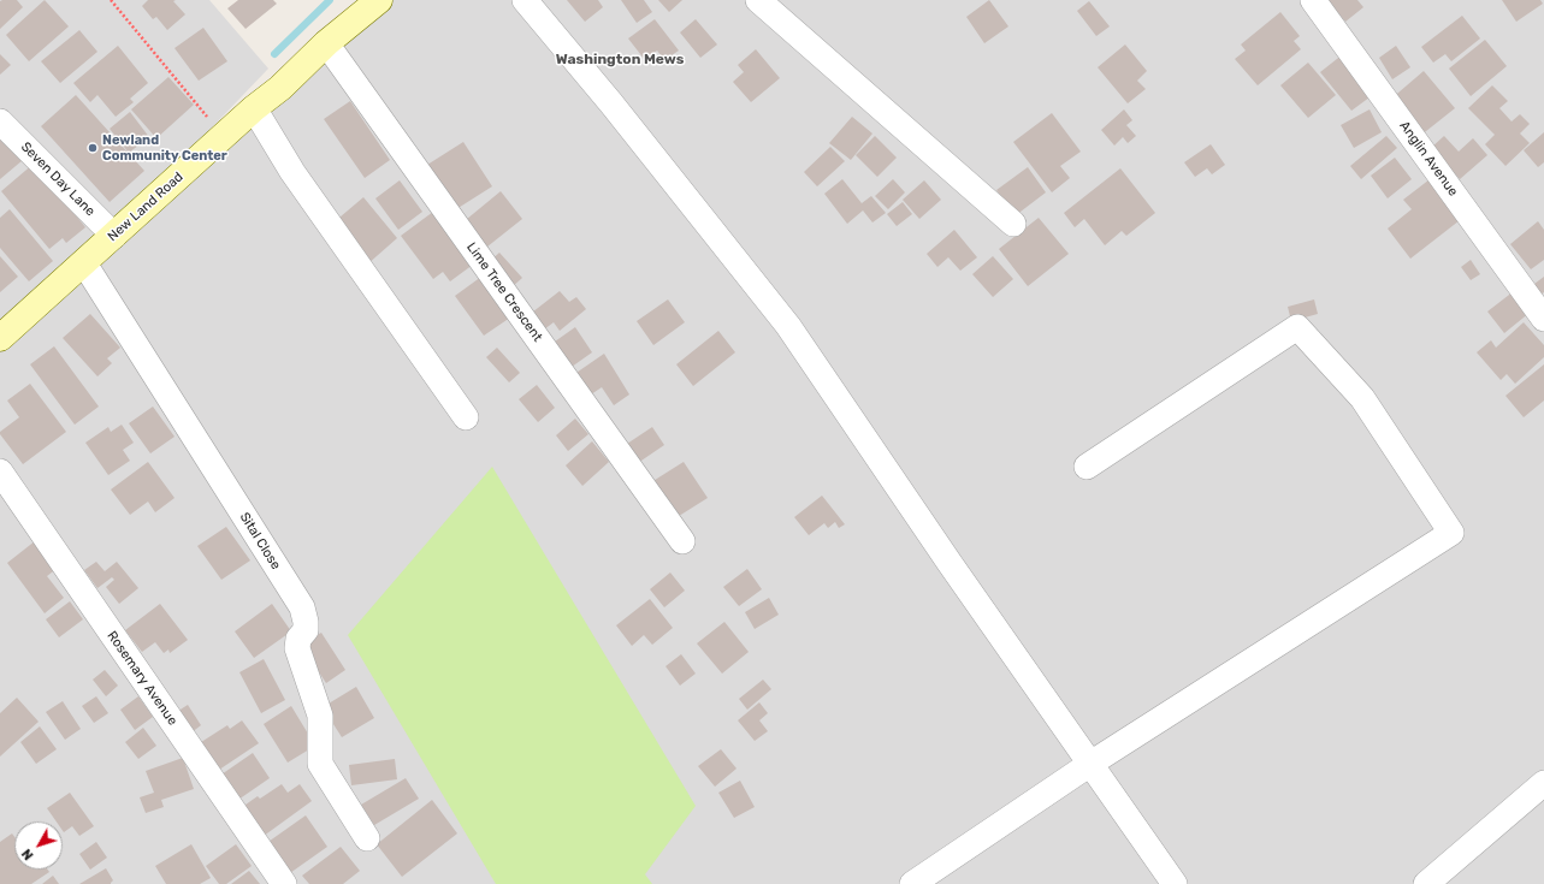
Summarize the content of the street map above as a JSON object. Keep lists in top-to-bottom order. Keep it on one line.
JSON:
{"streets":{"street":["Anglin Avenue","Seven Day Lane","New Land Road","Lime Tree Crescent","Sital Close","Rosemary Avenue"]},"crossings":[["Seven Day Lane","New Land Road"],["New Land Road","Lime Tree Crescent"],["New Land Road","Sital Close"]],"districts":["Washington Mews"],"places":["Newland Community Center"],"north":"bottom left"}
